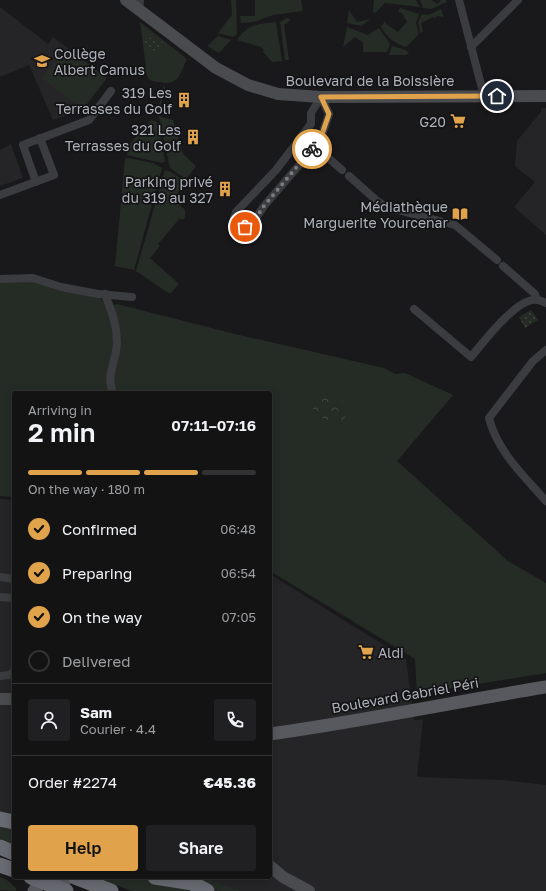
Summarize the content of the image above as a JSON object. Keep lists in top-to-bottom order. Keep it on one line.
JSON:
{"streets":{"main road":["Boulevard de la Boissière","Boulevard Gabriel Péri"]},"places":{"school or university":["Collège Albert Camus"],"building":["319 Les Terrasses du Golf","321 Les Terrasses du Golf","Parking privé du 319 au 327"],"supermarket":["G20","Aldi"],"library":["Médiathèque Marguerite Yourcenar"]},"page":{"heading":["2 min","Arriving in","07:11–07:16"],"panel":["Sam","Courier · 4.4","Order #2274","€45.36"],"bar":"On the way · 180 m","list":[["Confirmed","06:48"],["Preparing","06:54"],["On the way","07:05"],"Delivered"],"buttons":["Help","Share"]}}
